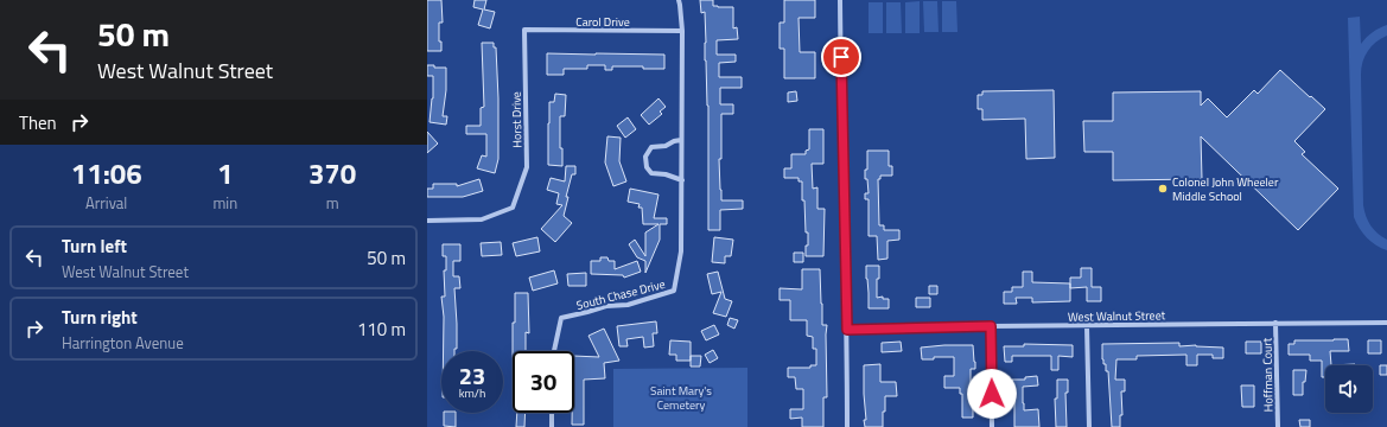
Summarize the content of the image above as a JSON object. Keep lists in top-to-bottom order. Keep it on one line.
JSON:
{"streets":{"street":["Carol Drive","Horst Drive","South Chase Drive","West Walnut Street","Hoffman Court"]},"crossings":[["Carol Drive","Horst Drive"],["Carol Drive","South Chase Drive"],["West Walnut Street","Hoffman Court"]],"parks":["Saint Mary's Cemetery"],"places":["Colonel John Wheeler Middle School"],"page":{"turn":["50 m","West Walnut Street"],"then":"Then","eta":["11:06","Arrival","1","min","370","m"],"list":[{"name":"Turn left","note":"West Walnut Street","value":"50 m"},{"name":"Turn right","note":"Harrington Avenue","value":"110 m"}],"speed":"23 km/h","limit":"30"}}
